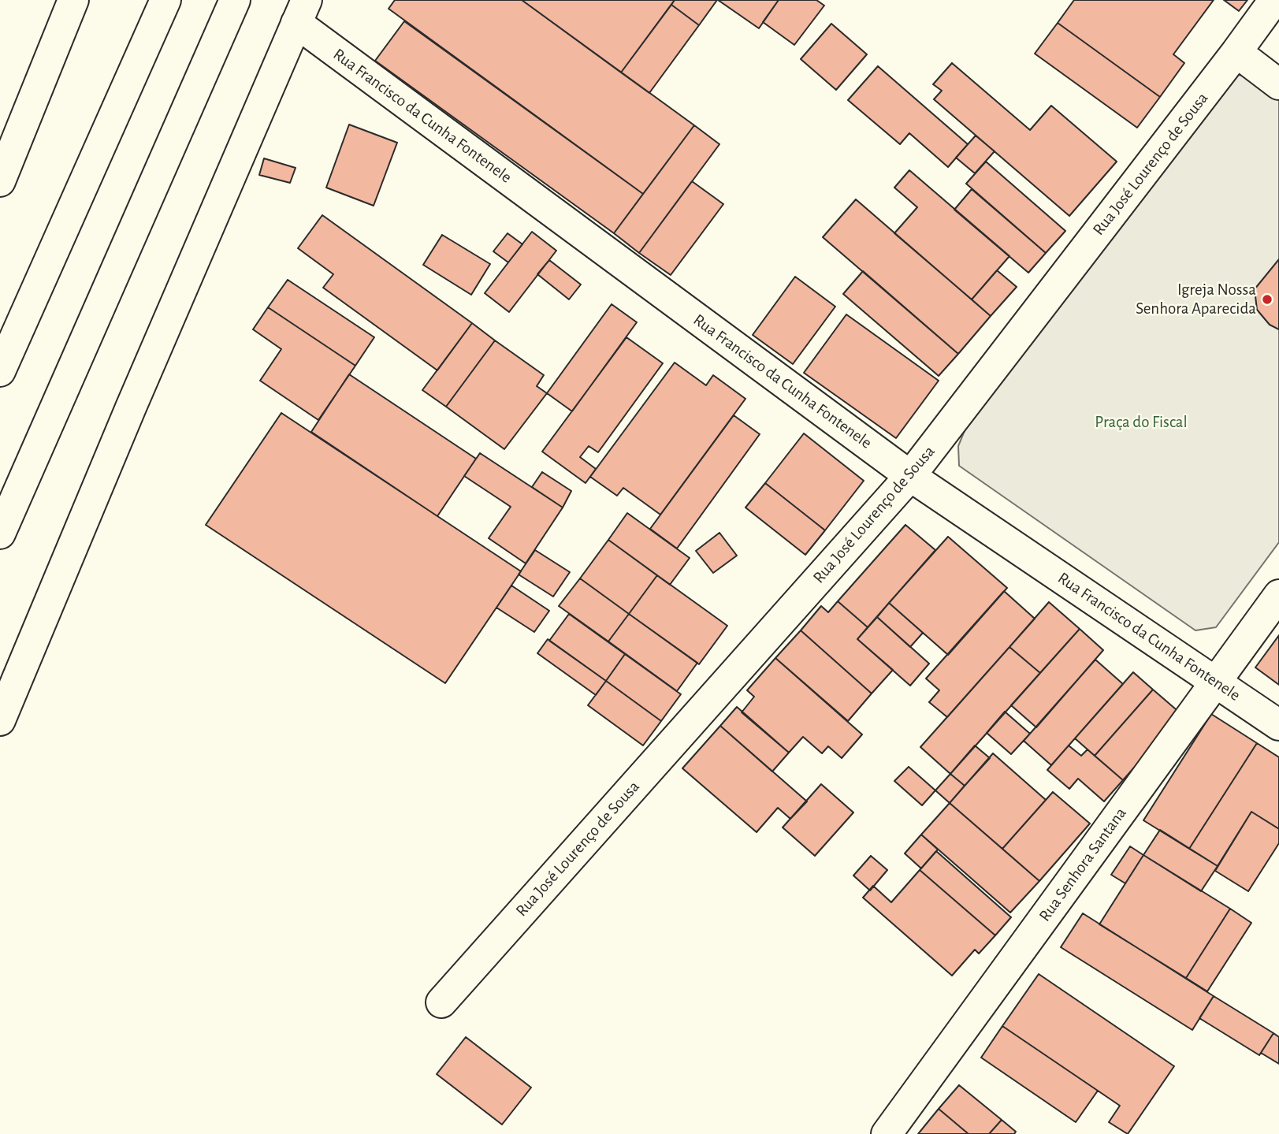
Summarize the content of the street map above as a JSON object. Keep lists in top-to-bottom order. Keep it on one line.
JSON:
{"streets":{"main road":["Rua Francisco da Cunha Fontenele","Rua José Lourenço de Sousa","Rua Senhora Santana"]},"crossings":[["Rua Francisco da Cunha Fontenele","Rua José Lourenço de Sousa"],["Rua Francisco da Cunha Fontenele","Rua Senhora Santana"]],"parks":["Praça do Fiscal"],"places":["Igreja Nossa Senhora Aparecida"]}
